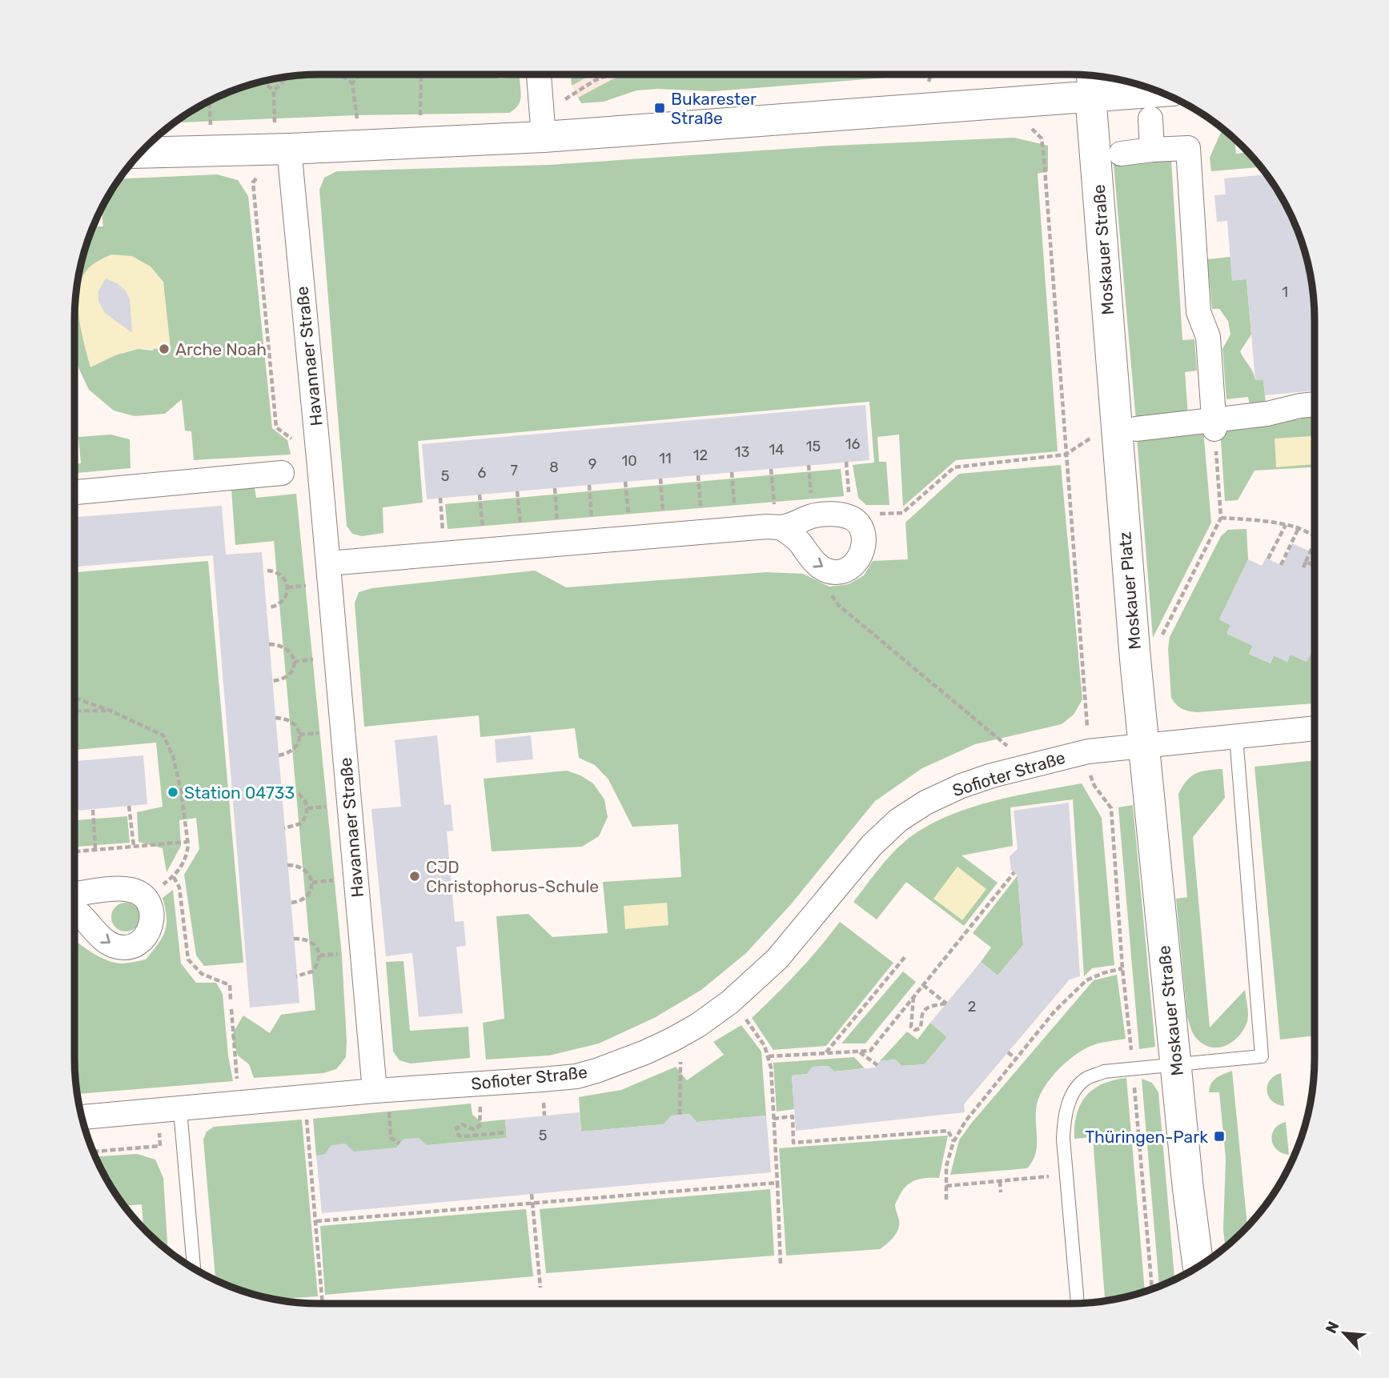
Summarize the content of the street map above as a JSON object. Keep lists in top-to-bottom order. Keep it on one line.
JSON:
{"streets":{"street":["Moskauer Straße","Havannaer Straße","Moskauer Platz","Sofioter Straße"]},"crossings":[["Moskauer Straße","Moskauer Platz"],["Moskauer Straße","Sofioter Straße"],["Havannaer Straße","Sofioter Straße"],["Moskauer Platz","Sofioter Straße"]],"places":{"transit":["Bukarester Straße","Thüringen-Park"],"other":["Arche Noah","Station 04733","CJD Christophorus-Schule"]},"house_numbers":["1","16","15","14","13","12","11","10","9","8","7","6","5","2","5"],"north":"top left"}
